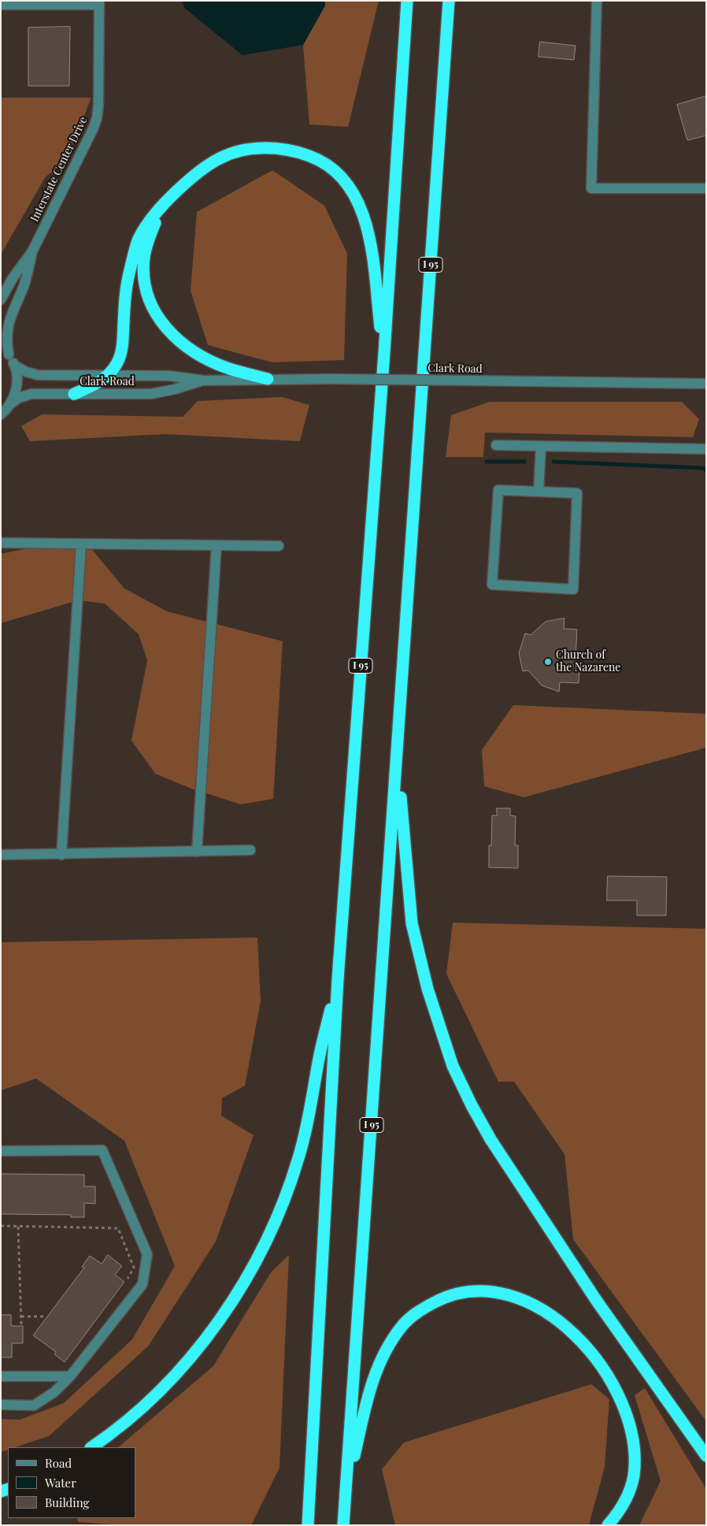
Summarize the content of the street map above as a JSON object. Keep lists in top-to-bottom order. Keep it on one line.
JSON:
{"streets":{"highway":["I 95"],"street":["Interstate Center Drive","Clark Road"]},"places":["Church of the Nazarene"],"legend":["Road","Water","Building"]}
